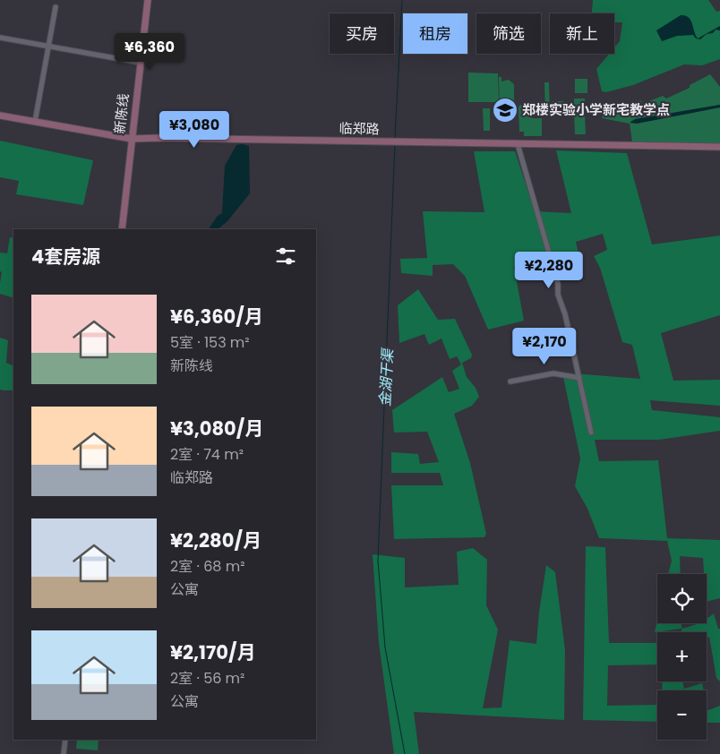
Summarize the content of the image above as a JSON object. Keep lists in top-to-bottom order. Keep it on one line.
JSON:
{"streets":{"main road":["新陈线","临郑路"]},"crossings":[["新陈线","临郑路"]],"water":["金湖干渠"],"places":{"school or university":["郑楼实验小学新宅教学点"]},"page":{"chip":["买房","租房","筛选","新上"],"price":["¥6,360","¥3,080","¥2,280","¥2,170"],"heading":"4套房源","list":[{"name":"¥6,360/月","note":"5室 · 153 m² · 新陈线"},{"name":"¥3,080/月","note":"2室 · 74 m² · 临郑路"},{"name":"¥2,280/月","note":"2室 · 68 m² · 公寓"},{"name":"¥2,170/月","note":"2室 · 56 m² · 公寓"}],"map_buttons":["+","−"]}}
